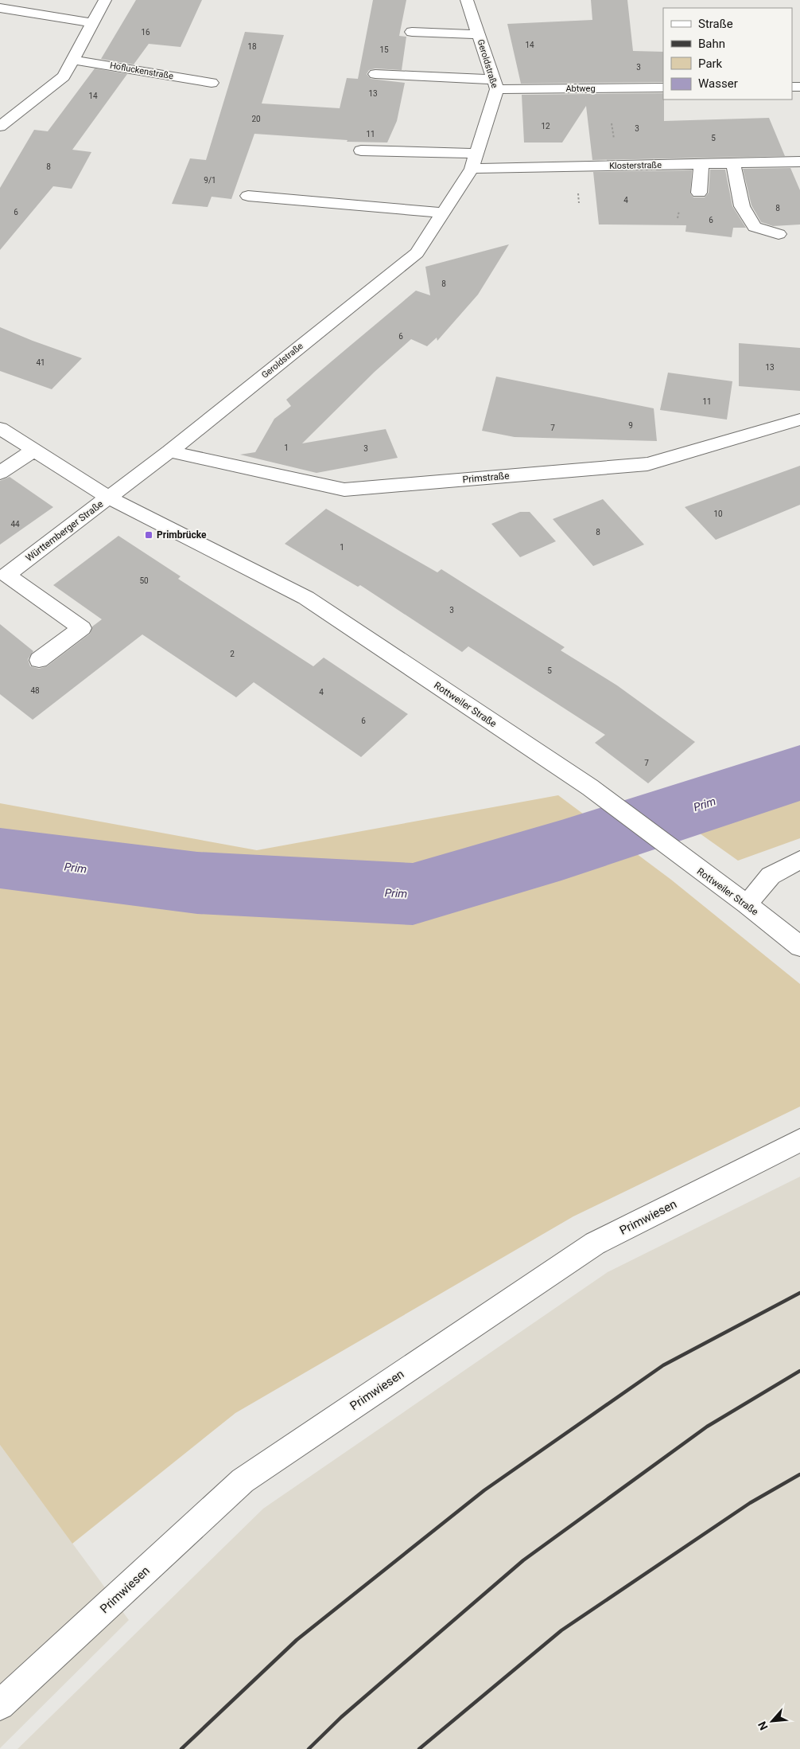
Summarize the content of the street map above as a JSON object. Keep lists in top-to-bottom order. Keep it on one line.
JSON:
{"streets":{"street":["Geroldstraße","Hofluckenstraße","Abtweg","Klosterstraße","Primstraße","Württemberger Straße","Rottweiler Straße","Primwiesen"]},"crossings":[["Geroldstraße","Abtweg"],["Geroldstraße","Klosterstraße"],["Geroldstraße","Primstraße"],["Geroldstraße","Württemberger Straße"],["Geroldstraße","Rottweiler Straße"],["Württemberger Straße","Rottweiler Straße"]],"water":["Prim"],"places":{"transit":["Primbrücke"]},"house_numbers":["16","14","18","15","3","13","14","20","12","3","11","5","8","9/1","4","8","6","6","8","6","41","13","11","9","7","1","3","10","44","8","1","50","3","2","5","48","4","6","7"],"legend":["Straße","Bahn","Park","Wasser"],"north":"bottom left"}
